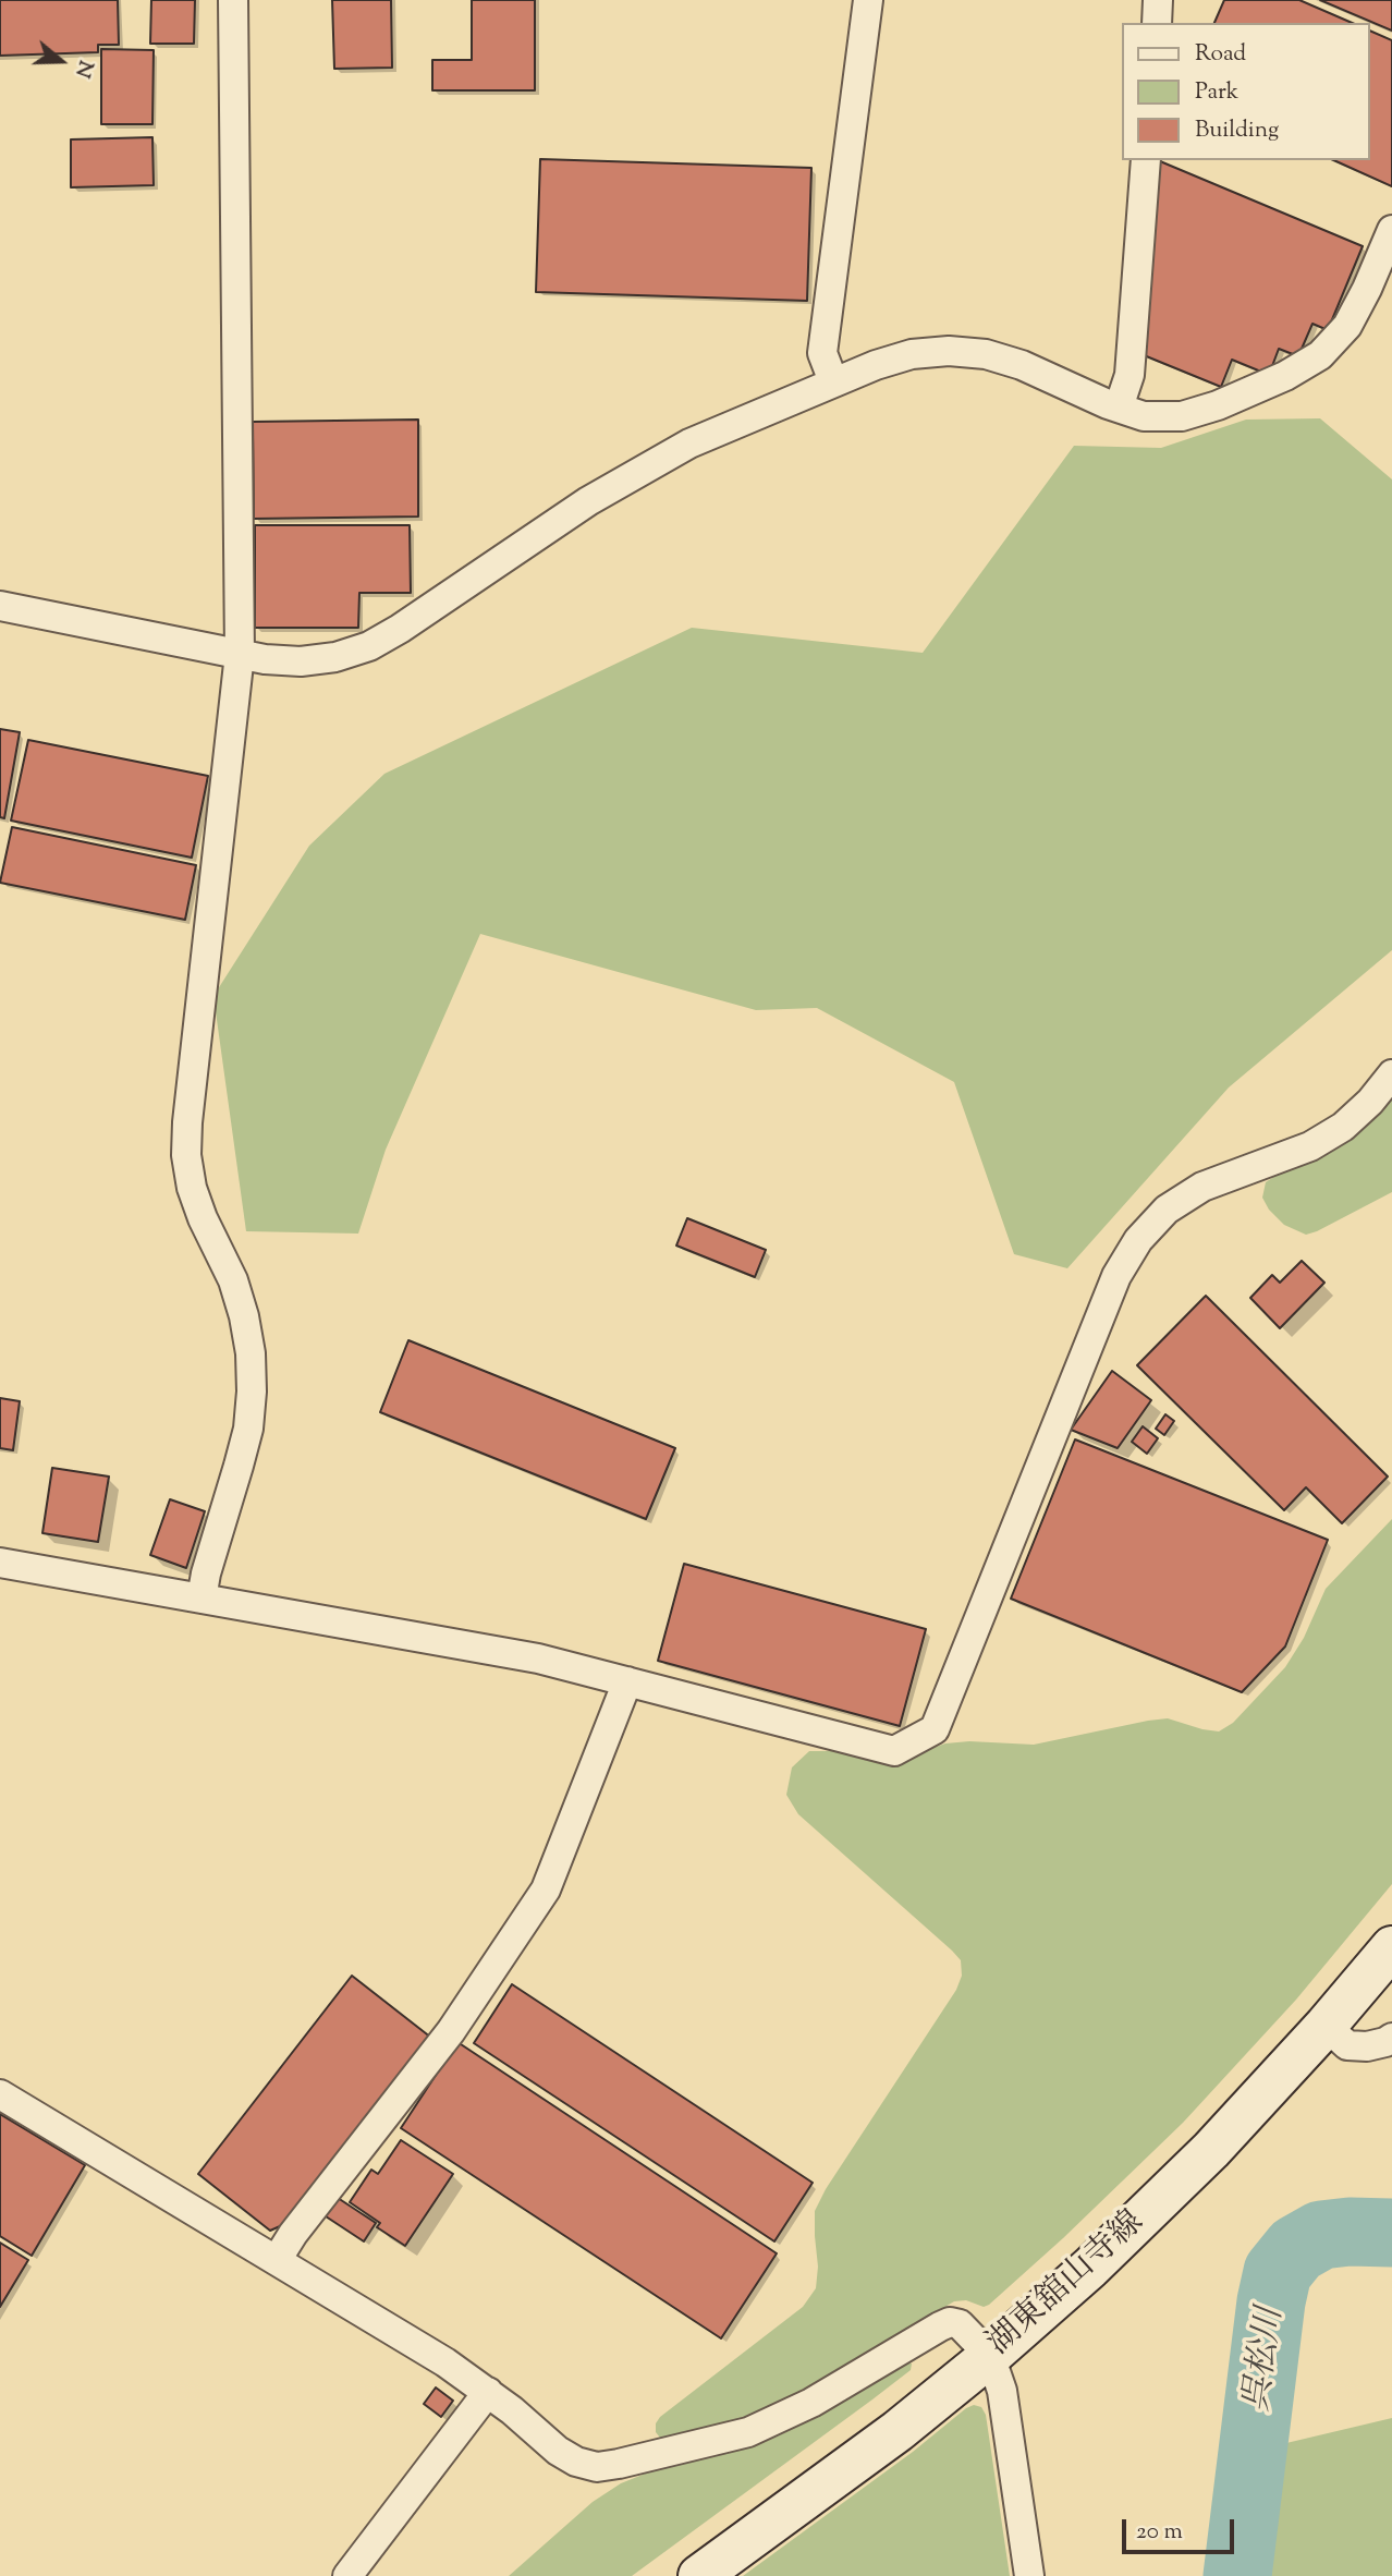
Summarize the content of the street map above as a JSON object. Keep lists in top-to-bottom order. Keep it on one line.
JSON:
{"streets":{"main road":["湖東舘山寺線"]},"water":["呉松川"],"legend":["Road","Park","Building"],"scale_bar":"20 m","north":"right"}
